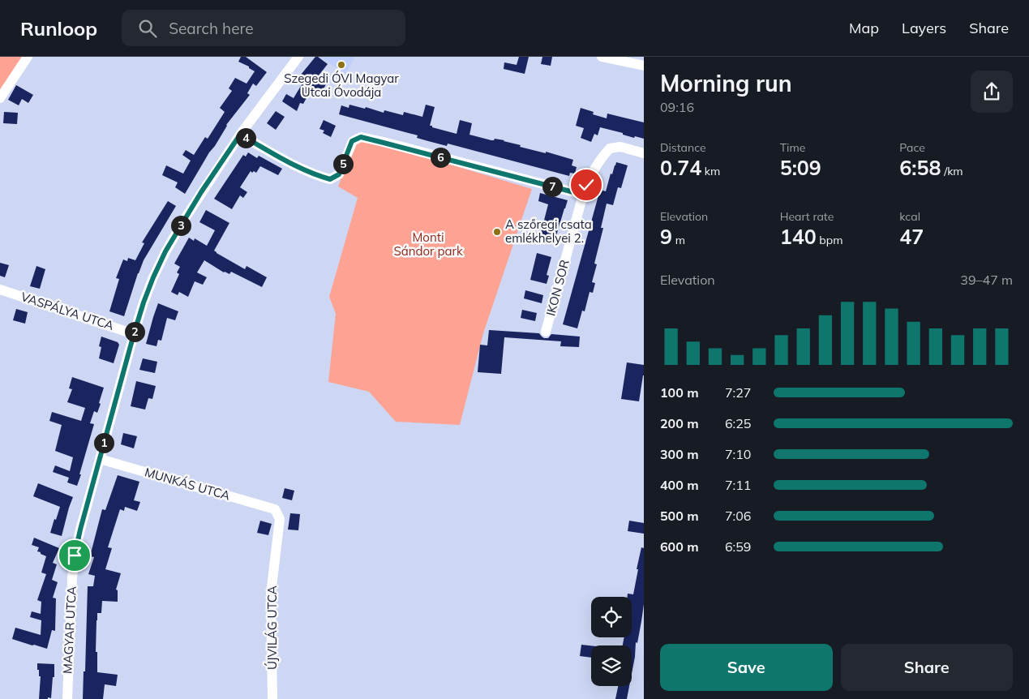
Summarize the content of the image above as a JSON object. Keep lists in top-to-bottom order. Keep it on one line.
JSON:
{"streets":{"street":["IKON SOR","VASPÁLYA UTCA","MUNKÁS UTCA","ÚJVILÁG UTCA","MAGYAR UTCA"]},"crossings":[["VASPÁLYA UTCA","MAGYAR UTCA"],["MUNKÁS UTCA","ÚJVILÁG UTCA"],["MUNKÁS UTCA","MAGYAR UTCA"]],"parks":["Monti Sándor park"],"places":["Szegedi ÓVI Magyar Utcai Óvodája","A szőregi csata emlékhelyei 2."],"page":{"header":"Runloop","search":"Search here","nav":["Map","Layers","Share"],"heading":["Morning run","09:16"],"stats":[["Distance","0.74 km"],["Time","5:09"],["Pace","6:58 /km"],["Elevation","9 m"],["Heart rate","140 bpm"],["kcal","47"]],"pins":["4","6","5","7","3","2","1"],"chart":["Elevation","39–47 m"],"list":[{"name":"100 m","note":"7:27"},{"name":"200 m","note":"6:25"},{"name":"300 m","note":"7:10"},{"name":"400 m","note":"7:11"},{"name":"500 m","note":"7:06"},{"name":"600 m","note":"6:59"}],"buttons":["Save","Share"]}}
